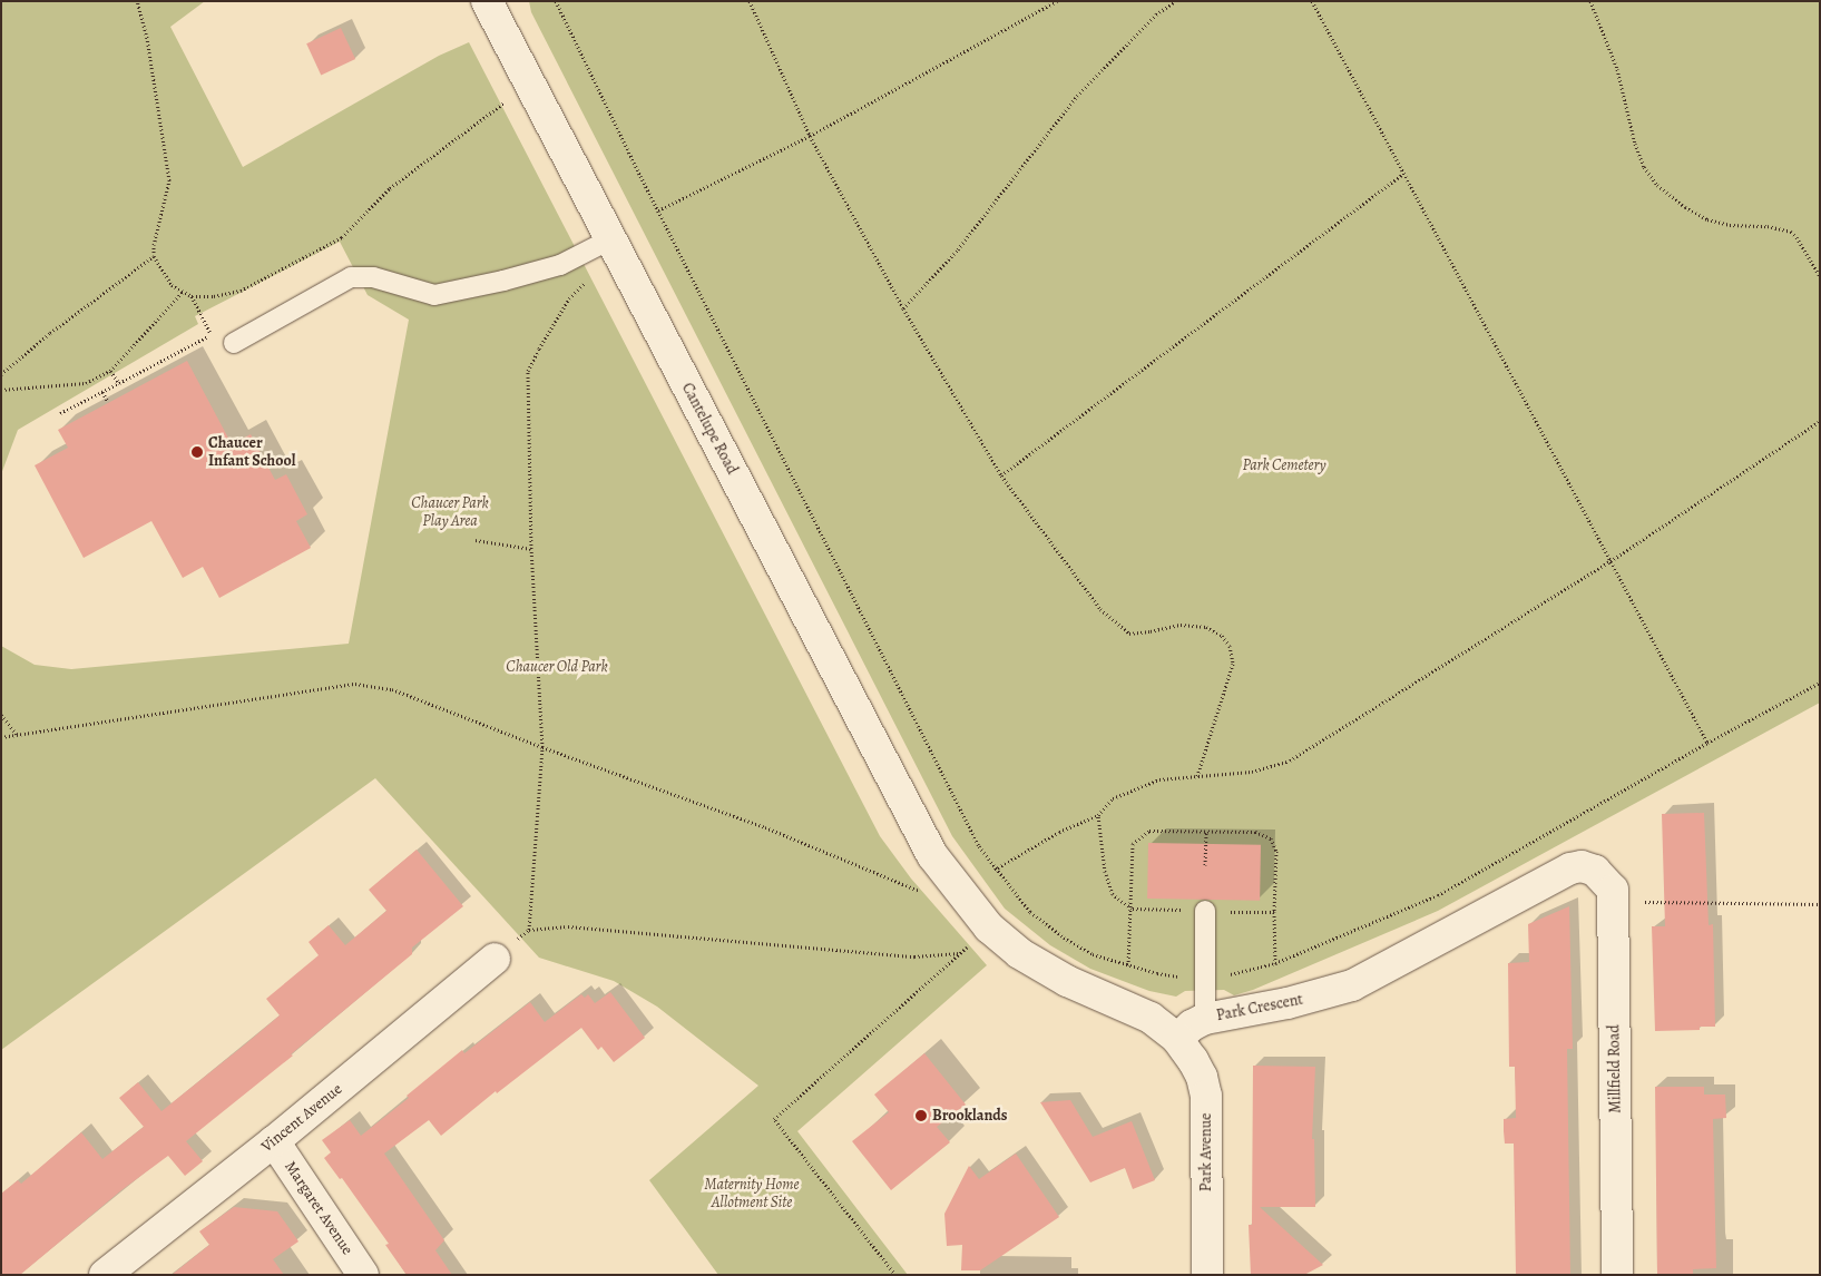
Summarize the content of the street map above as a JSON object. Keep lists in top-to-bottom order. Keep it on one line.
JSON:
{"streets":{"street":["Cantelupe Road","Park Crescent","Millfield Road","Vincent Avenue","Park Avenue","Margaret Avenue"]},"crossings":[["Park Crescent","Millfield Road"],["Park Crescent","Park Avenue"],["Vincent Avenue","Margaret Avenue"]],"parks":["Park Cemetery","Chaucer Park Play Area","Chaucer Old Park","Maternity Home Allotment Site"],"places":["Chaucer Infant School","Brooklands"]}
